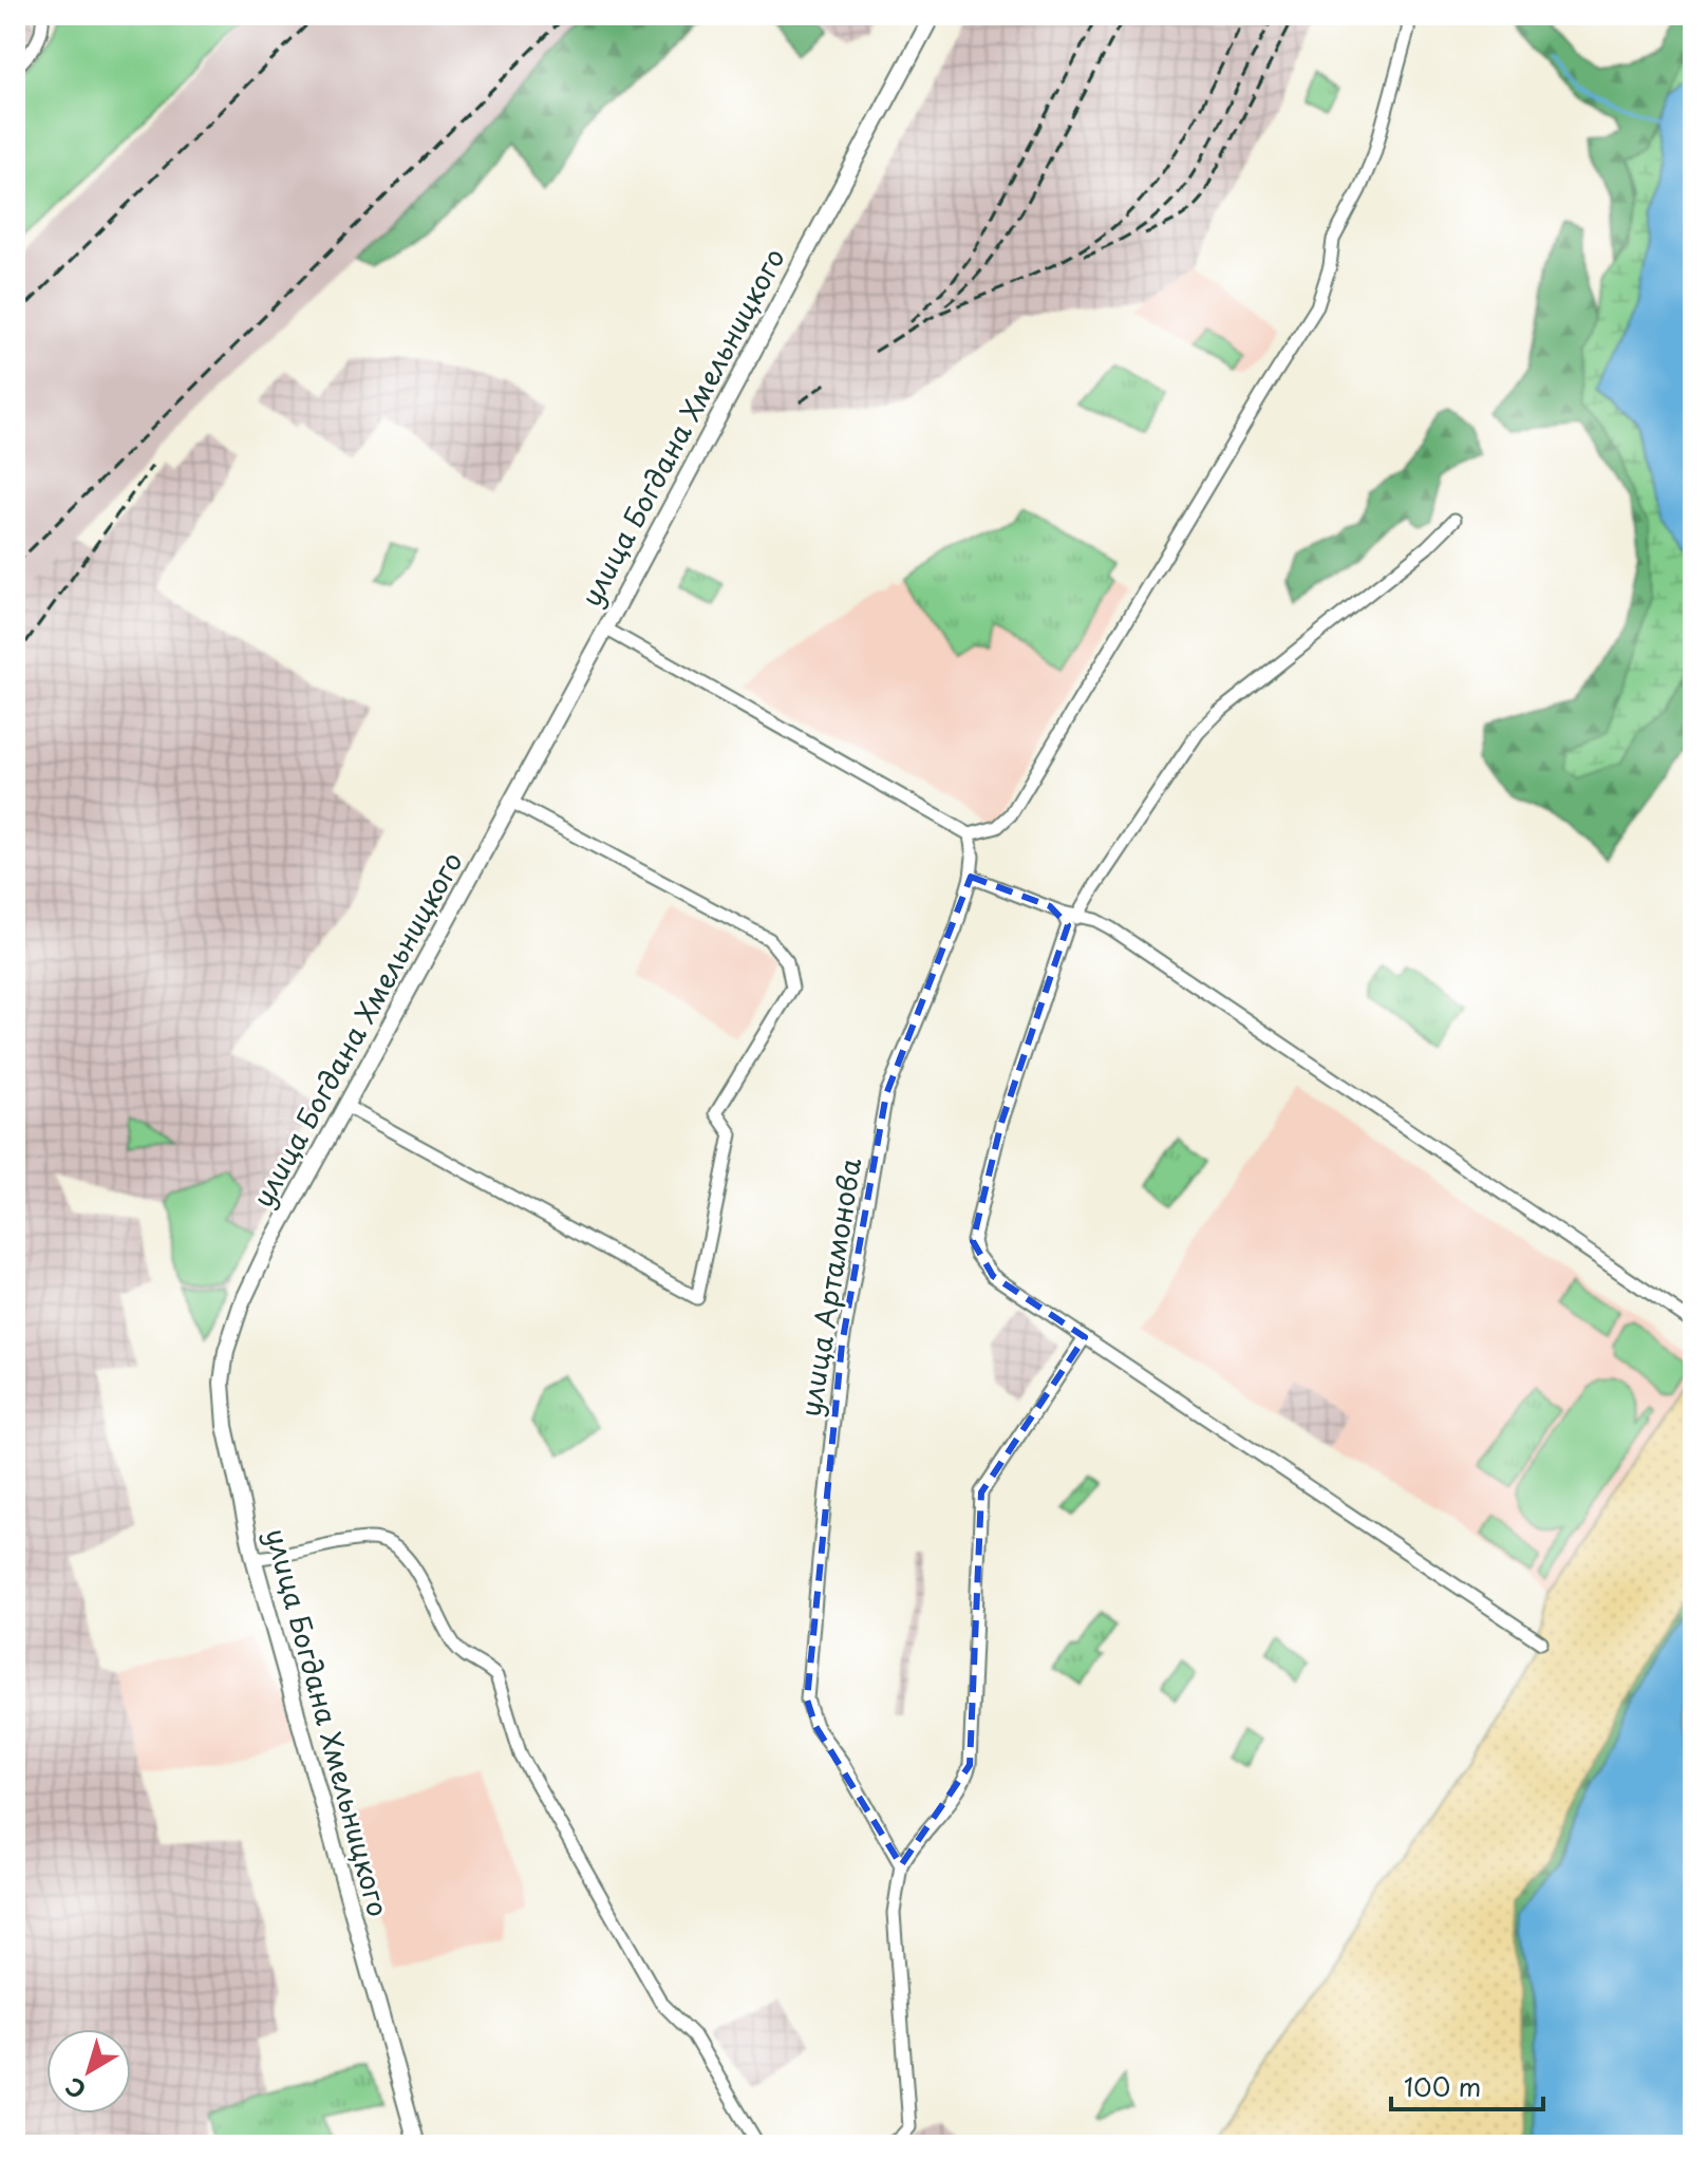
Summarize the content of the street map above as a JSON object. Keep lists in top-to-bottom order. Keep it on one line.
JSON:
{"streets":{"main road":["улица Богдана Хмельницкого"],"street":["улица Артамонова"]},"scale_bar":"100 m","north":"bottom left"}
